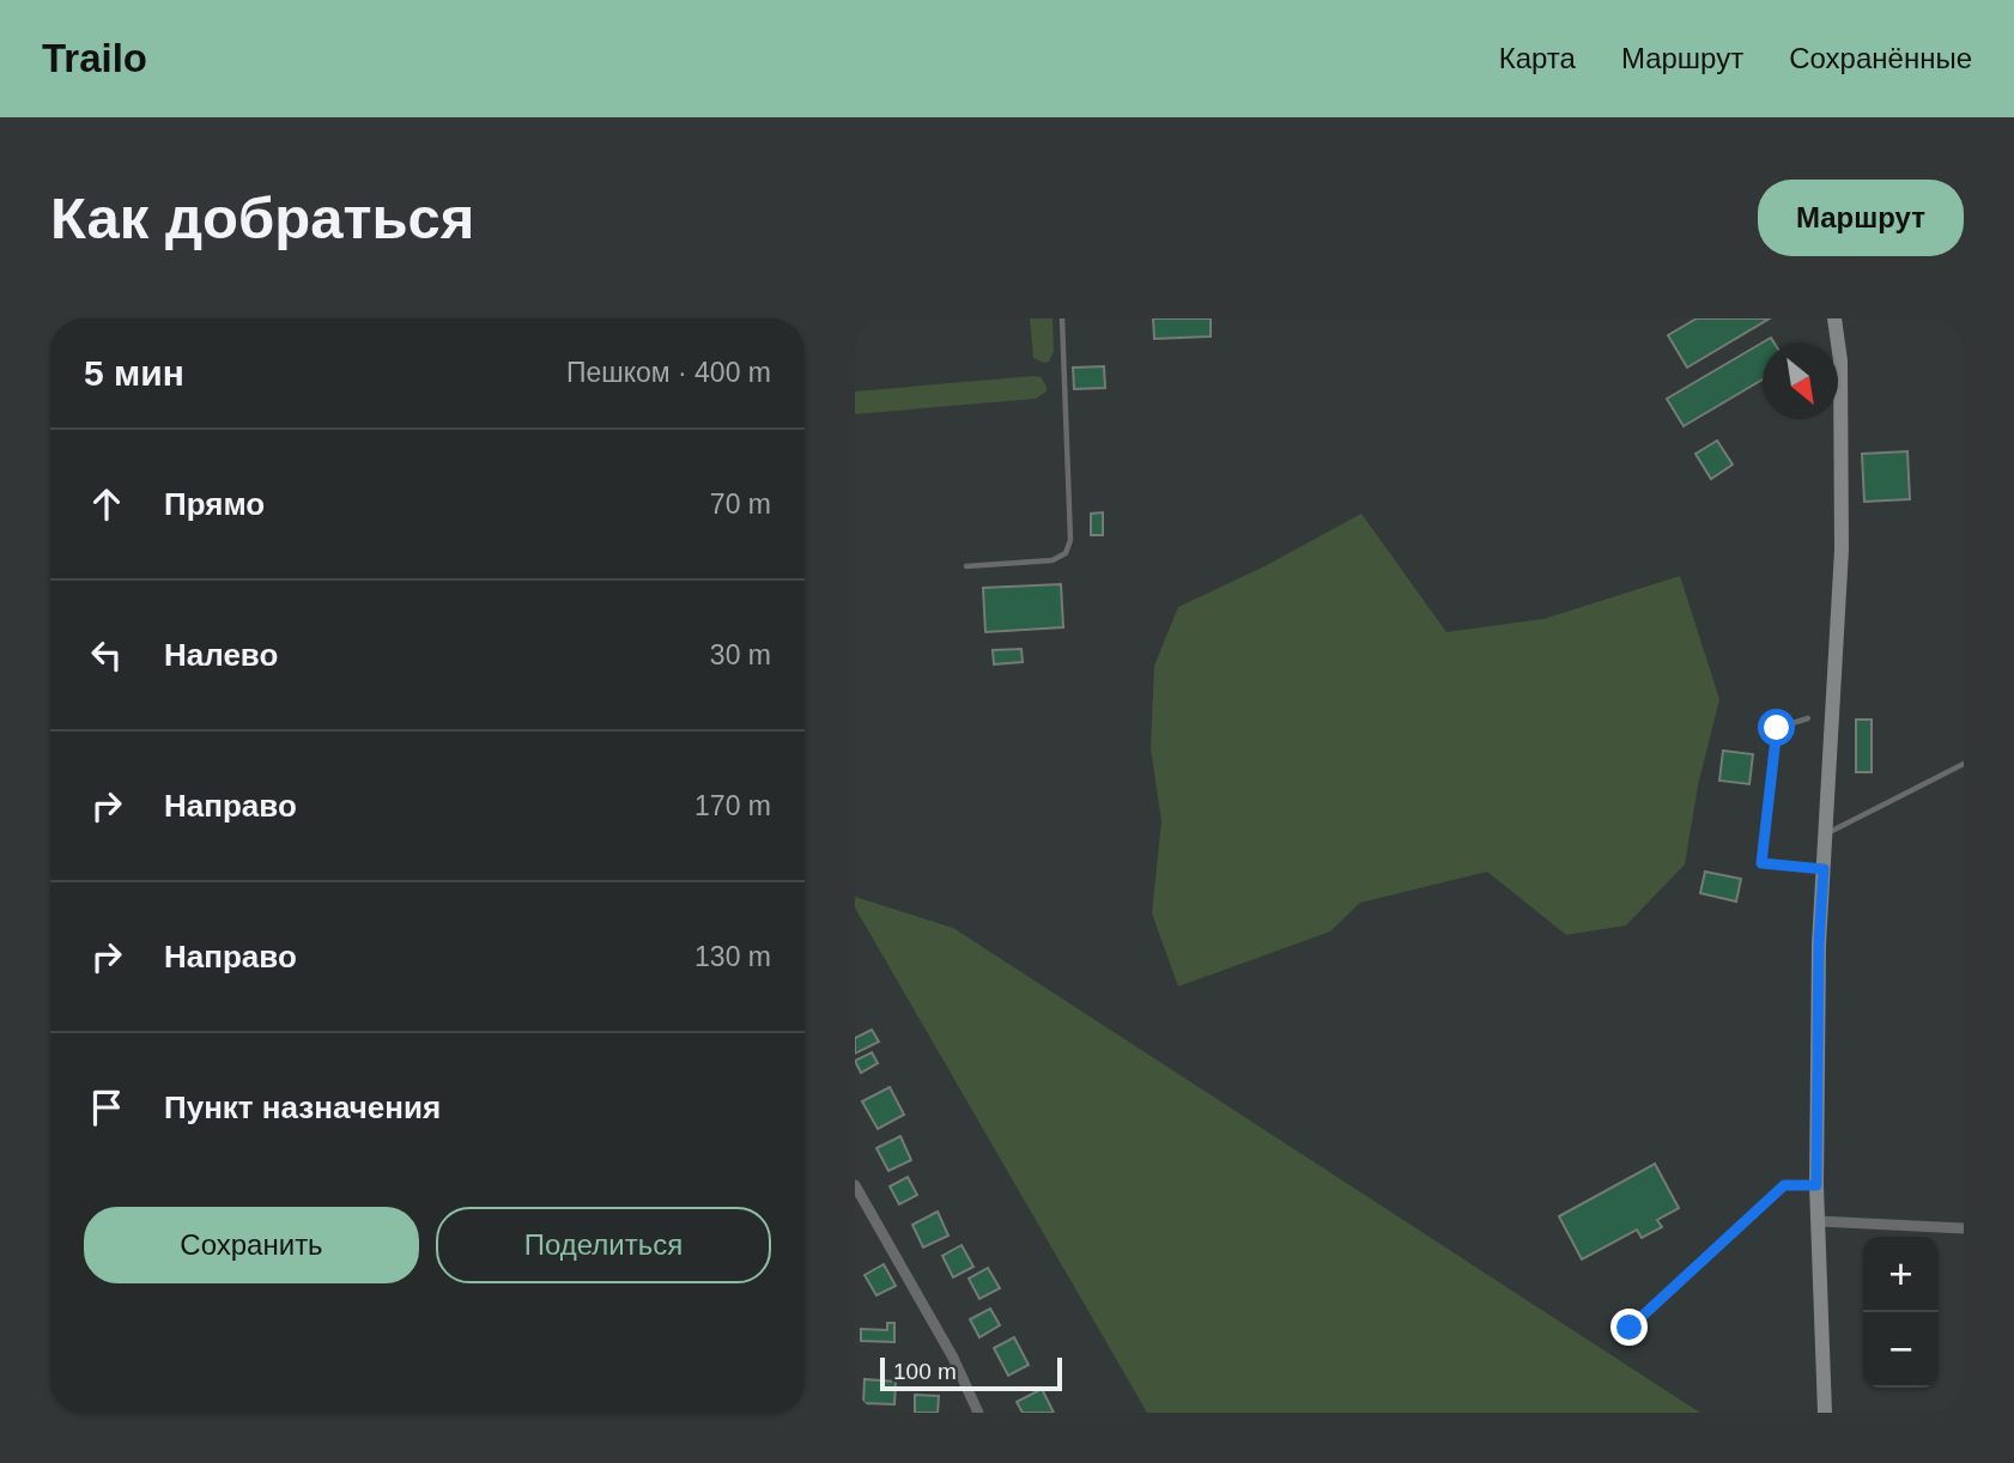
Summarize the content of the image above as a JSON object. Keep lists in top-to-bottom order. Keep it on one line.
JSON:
{"scale_bar":"100 m","north":"bottom right","page":{"header":"Trailo","nav":["Карта","Маршрут","Сохранённые"],"buttons":["Маршрут",["Сохранить","Поделиться"]],"title":"Как добраться","heading":["5 мин","Пешком · 400 m"],"list":[["Прямо","70 m"],["Налево","30 m"],["Направо","170 m"],["Направо","130 m"],"Пункт назначения"],"map_buttons":["+","−"],"scale":"100 m"}}
